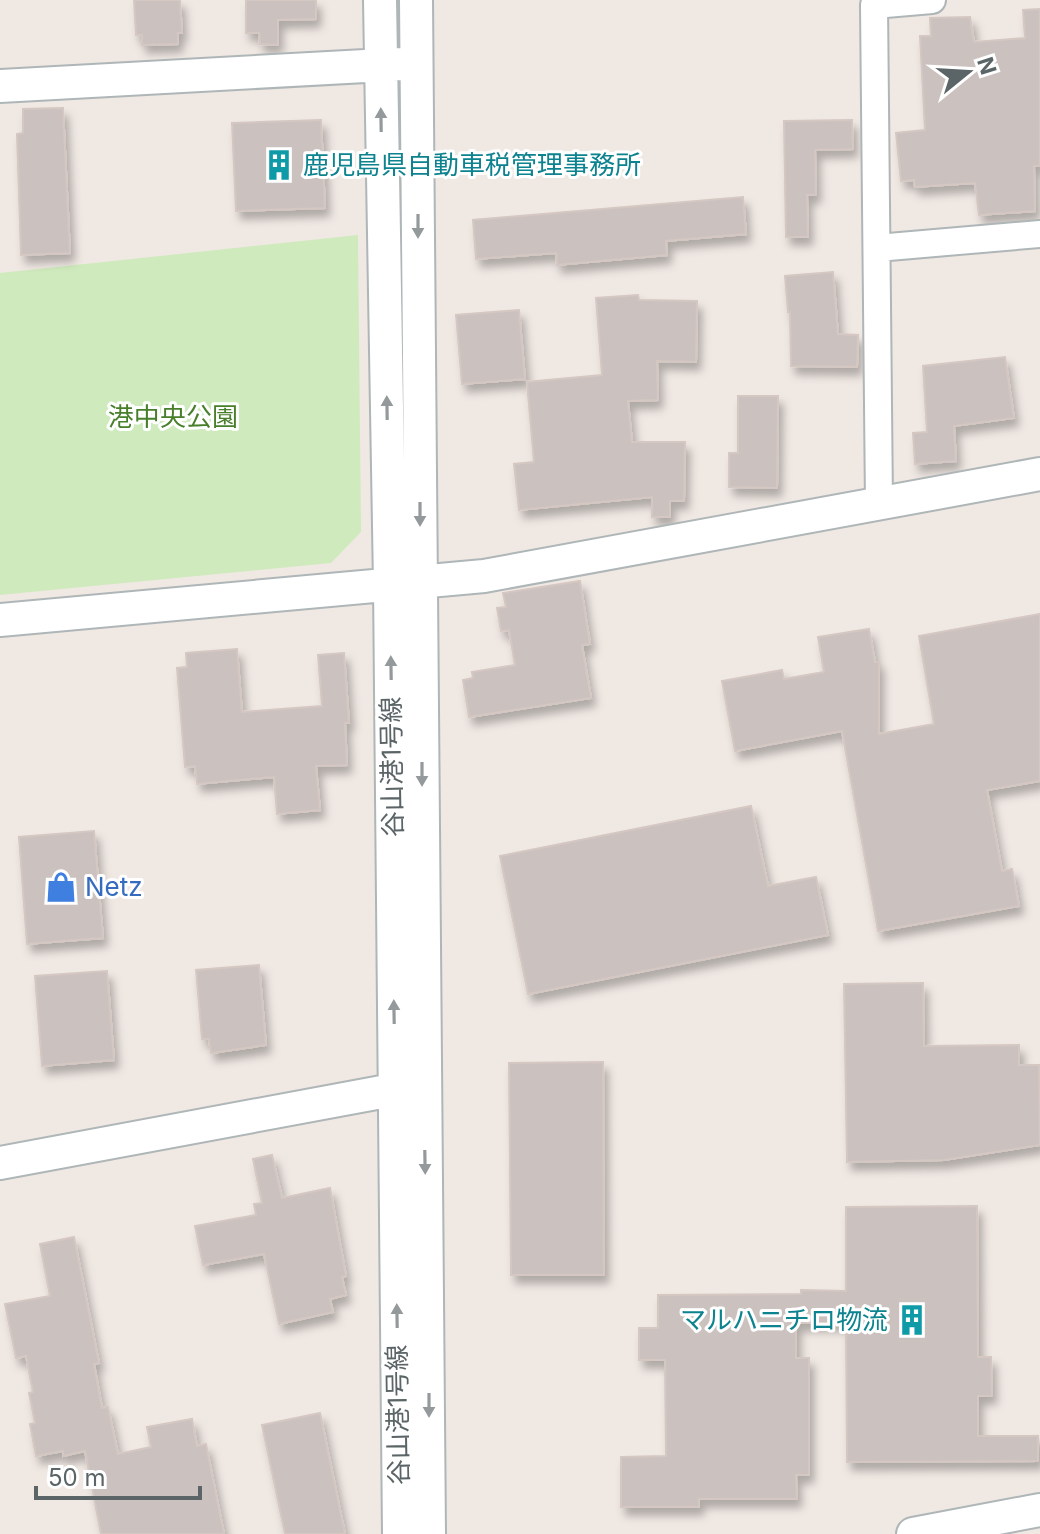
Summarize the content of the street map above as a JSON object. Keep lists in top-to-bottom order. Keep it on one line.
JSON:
{"streets":{"street":["谷山港1号線"]},"parks":["港中央公園"],"places":{"building":["鹿児島県自動車税管理事務所","マルハニチロ物流"],"shop":["Netz"]},"scale_bar":"50 m","north":"right"}
